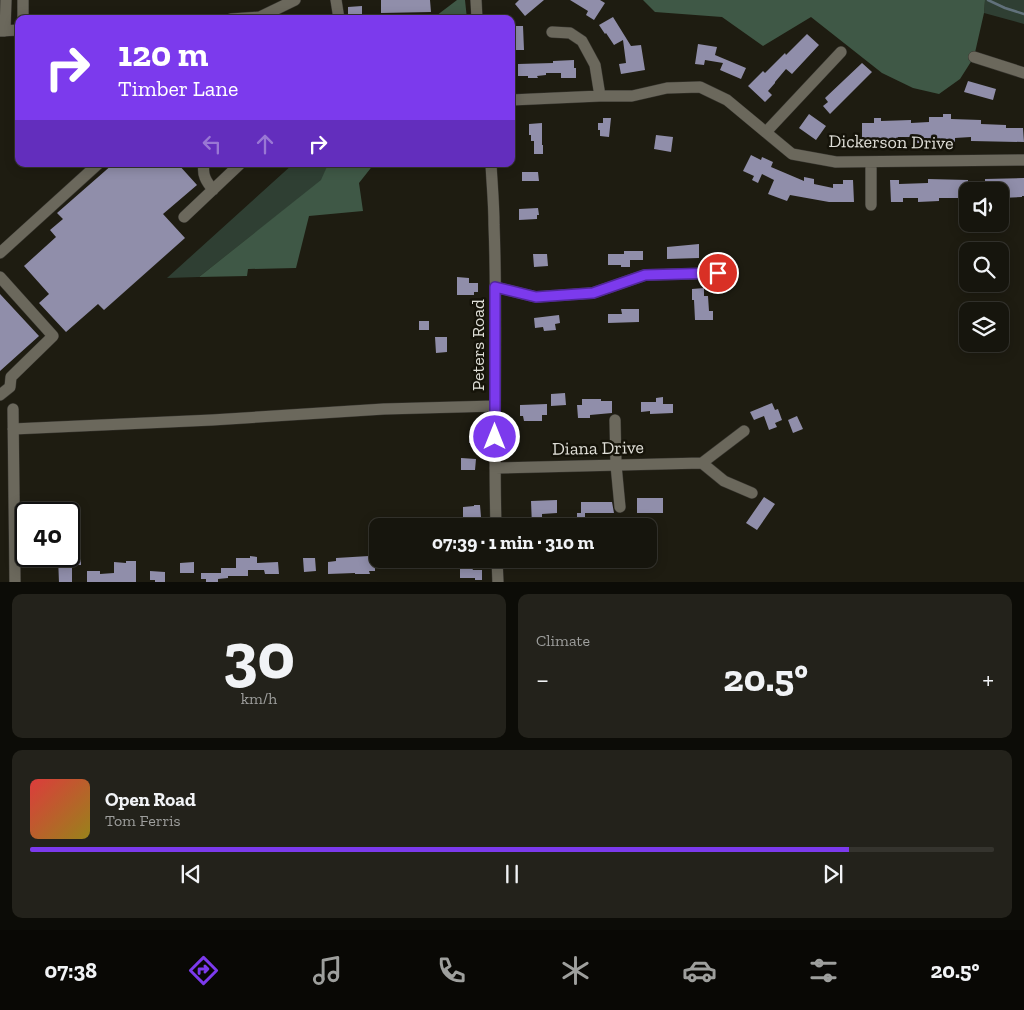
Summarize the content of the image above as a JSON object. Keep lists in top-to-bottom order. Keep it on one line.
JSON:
{"streets":{"street":["Dickerson Drive","Peters Road","Diana Drive"]},"crossings":[["Peters Road","Diana Drive"]],"page":{"turn":["120 m","Timber Lane"],"limit":"40","trip":"07:39 · 1 min · 310 m","tile":[["30","km/h"],"Climate"],"heat":["−","20.5°","+"],"song":["Open Road","Tom Ferris"],"tabs":["07:38","20.5°"]}}
